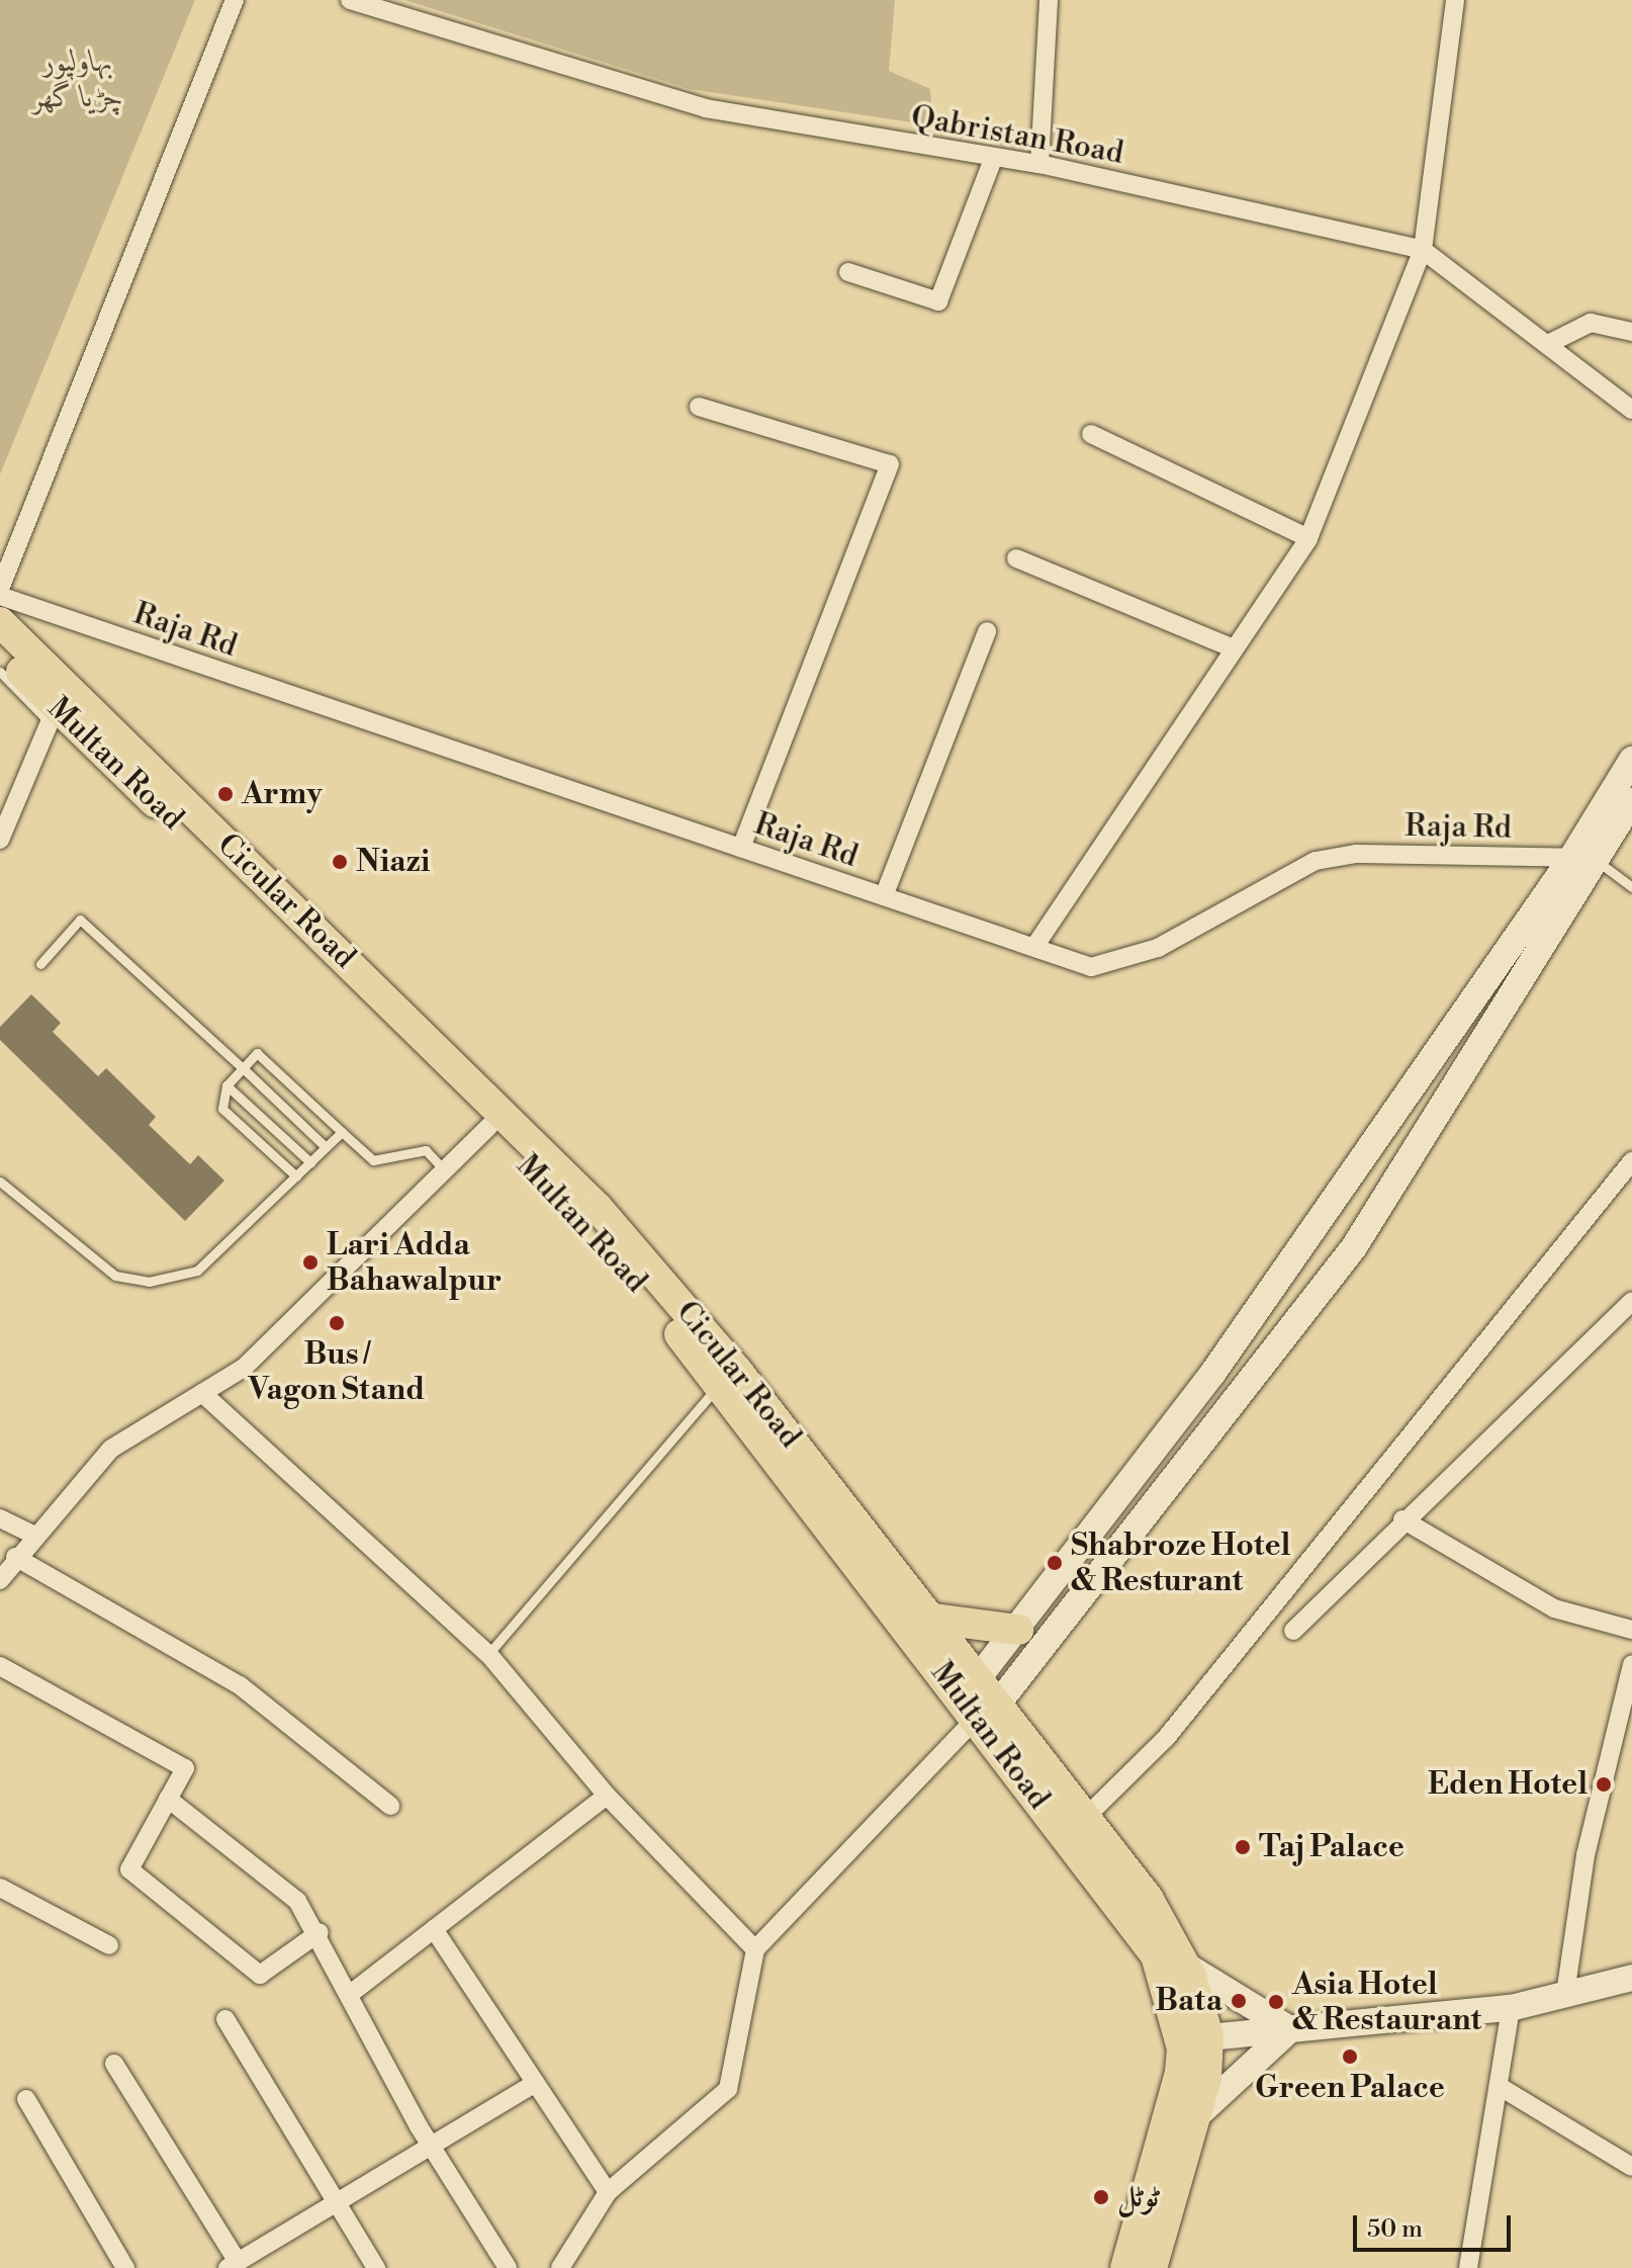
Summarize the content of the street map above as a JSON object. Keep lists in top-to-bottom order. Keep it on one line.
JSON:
{"streets":{"highway":["Multan Road","Cicular Road"],"street":["Qabristan Road","Raja Rd"]},"crossings":[["Multan Road","Cicular Road"]],"parks":["بہاولپور چڑیا گھر"],"places":["Army","Niazi","Lari Adda Bahawalpur","Bus / Vagon Stand","Shabroze Hotel & Resturant","Eden Hotel","Taj Palace","Bata","Asia Hotel & Restaurant","Green Palace","ٹوٹل"],"scale_bar":"50 m"}
